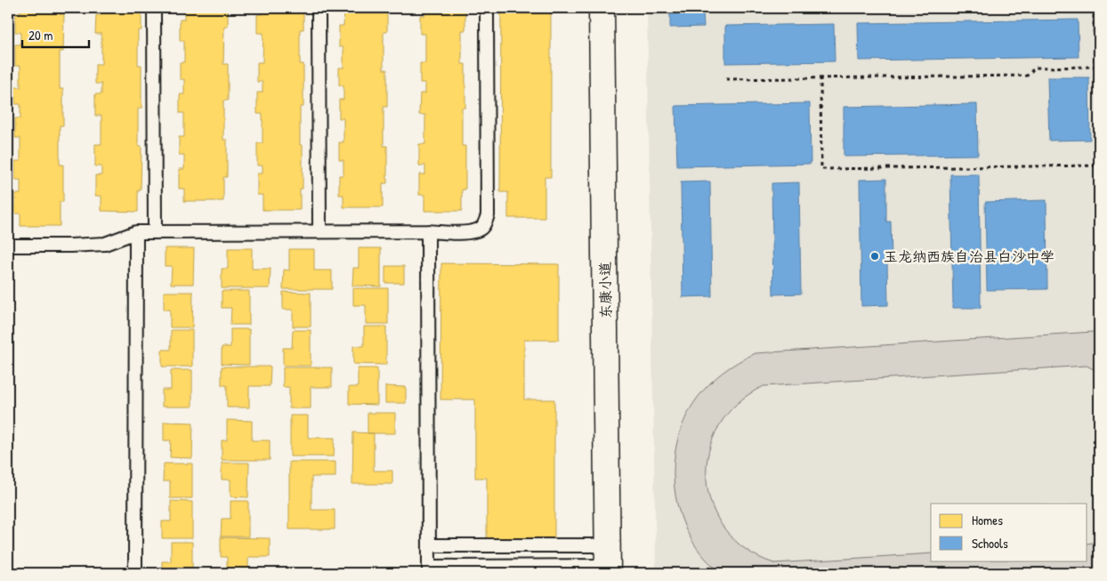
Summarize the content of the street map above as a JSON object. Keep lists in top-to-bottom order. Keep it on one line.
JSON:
{"streets":{"street":["东康小道"]},"places":["玉龙纳西族自治县白沙中学"],"legend":["Homes","Schools"],"scale_bar":"20 m"}
